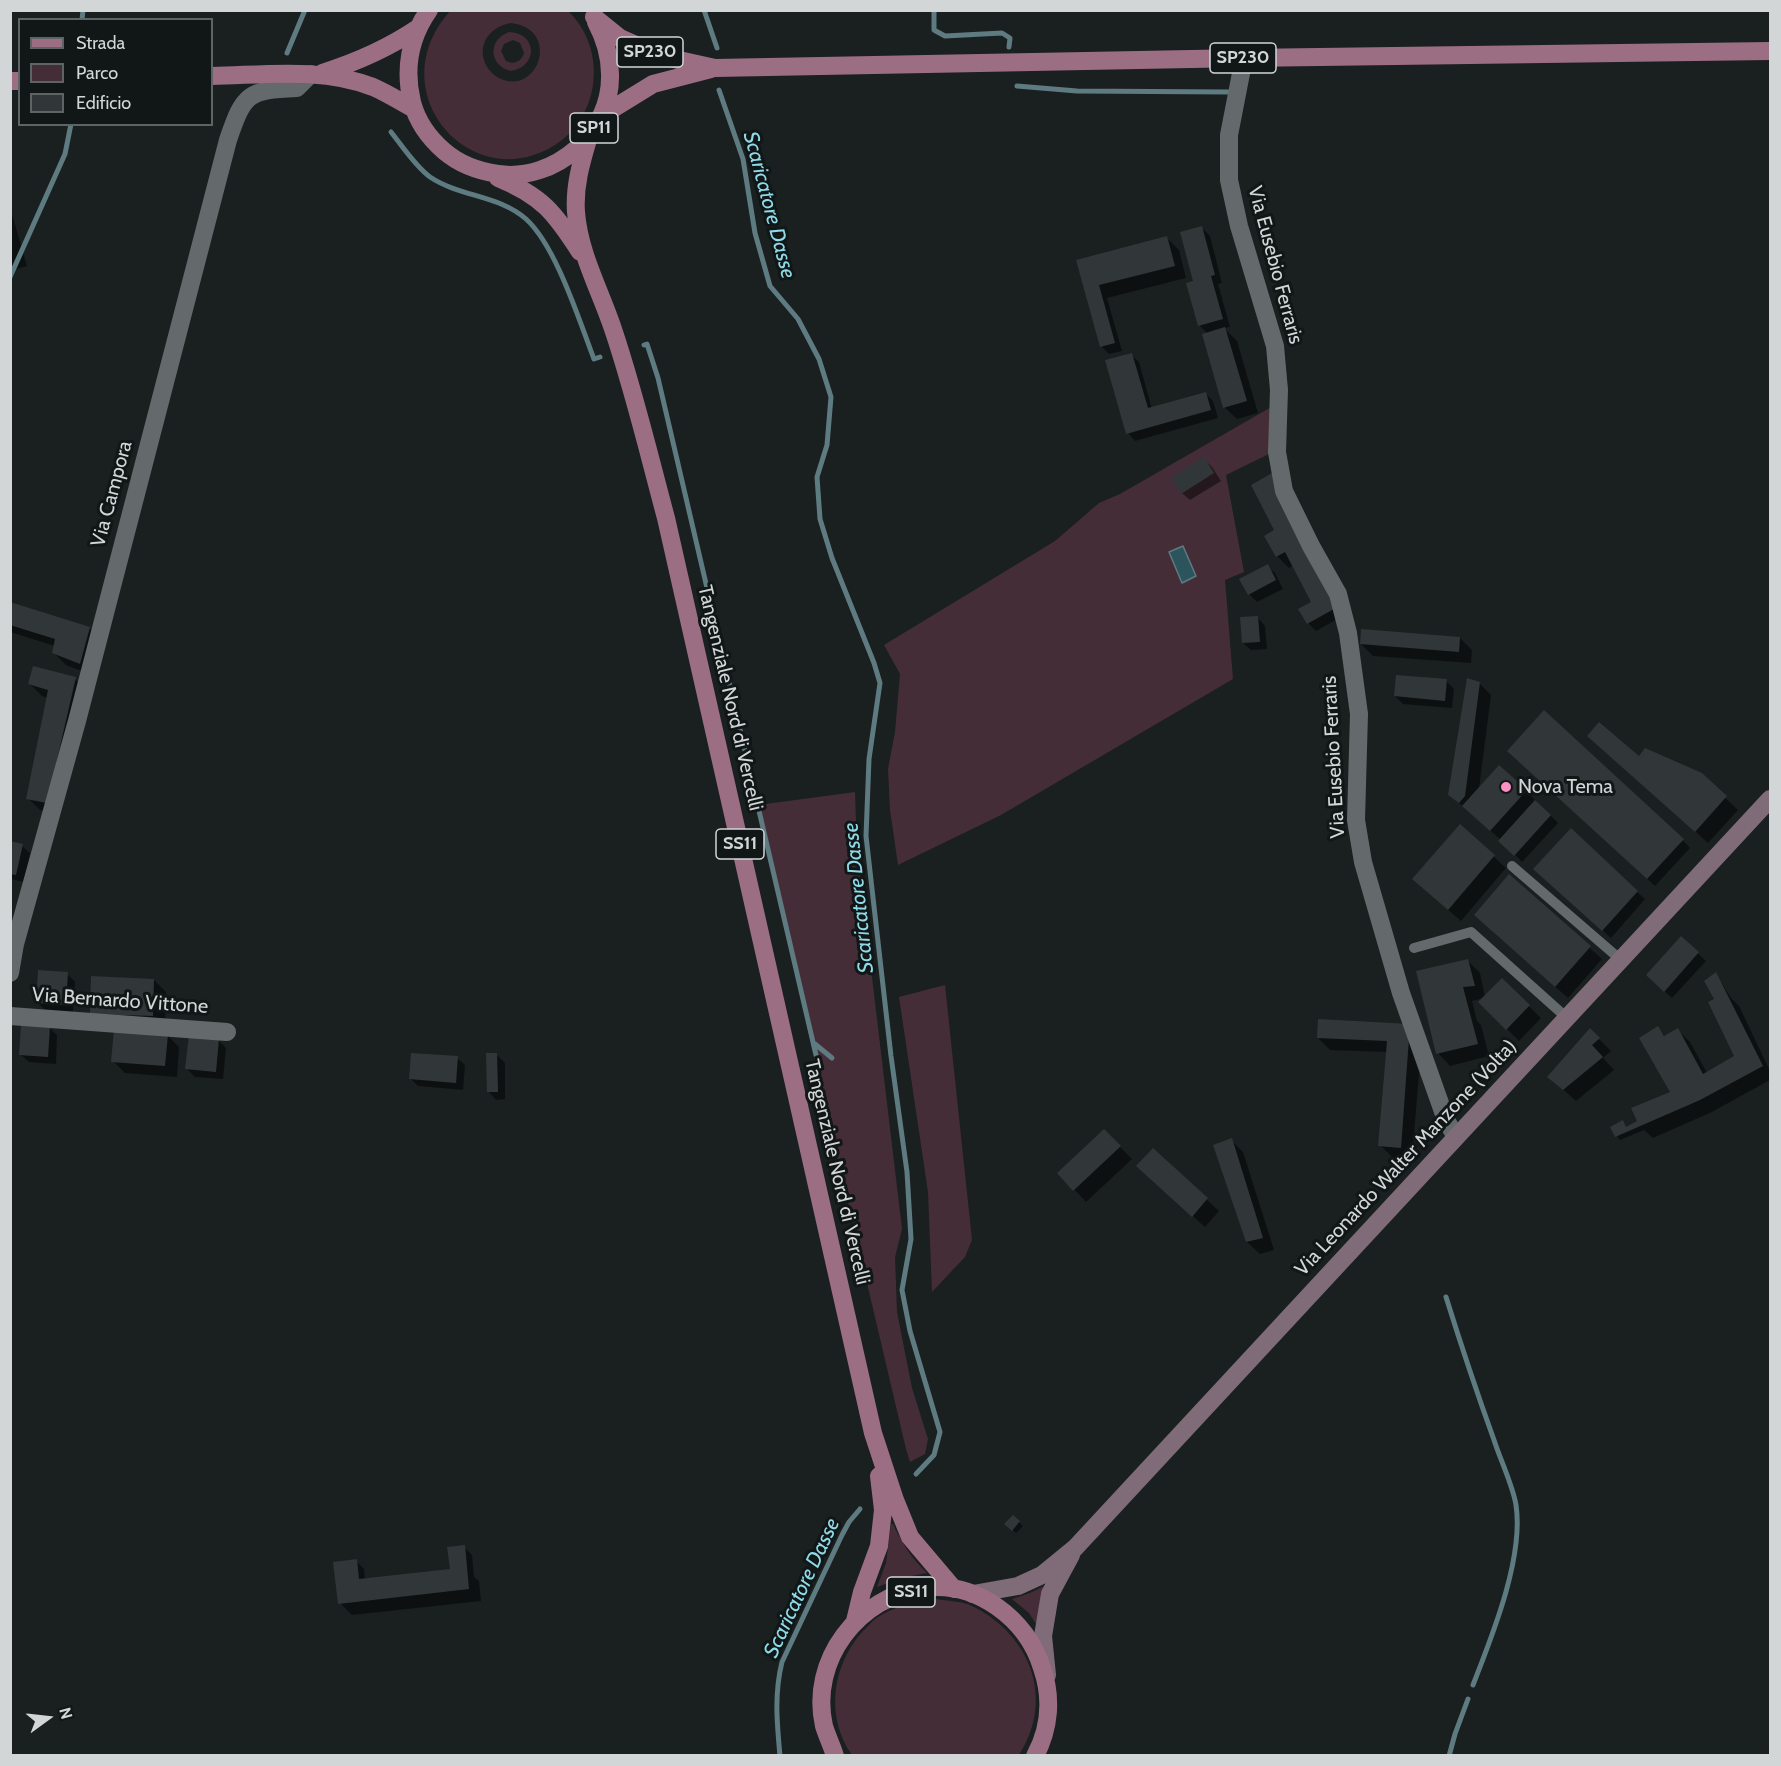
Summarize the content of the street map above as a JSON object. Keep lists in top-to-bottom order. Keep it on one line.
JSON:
{"streets":{"main road":["SP230","SP11","Tangenziale Nord di Vercelli","SS11","Via Leonardo Walter Manzone (Volta)"],"street":["Via Eusebio Ferraris","Via Campora","Via Bernardo Vittone"]},"crossings":[["SP230","SP11"],["SP230","Via Eusebio Ferraris"],["SP11","Via Campora"],["SP11","Tangenziale Nord di Vercelli"],["Via Eusebio Ferraris","Via Leonardo Walter Manzone (Volta)"],["Tangenziale Nord di Vercelli","Via Leonardo Walter Manzone (Volta)"]],"water":["Scaricatore Dasse"],"places":["Nova Tema"],"legend":["Strada","Parco","Edificio"],"north":"right"}
